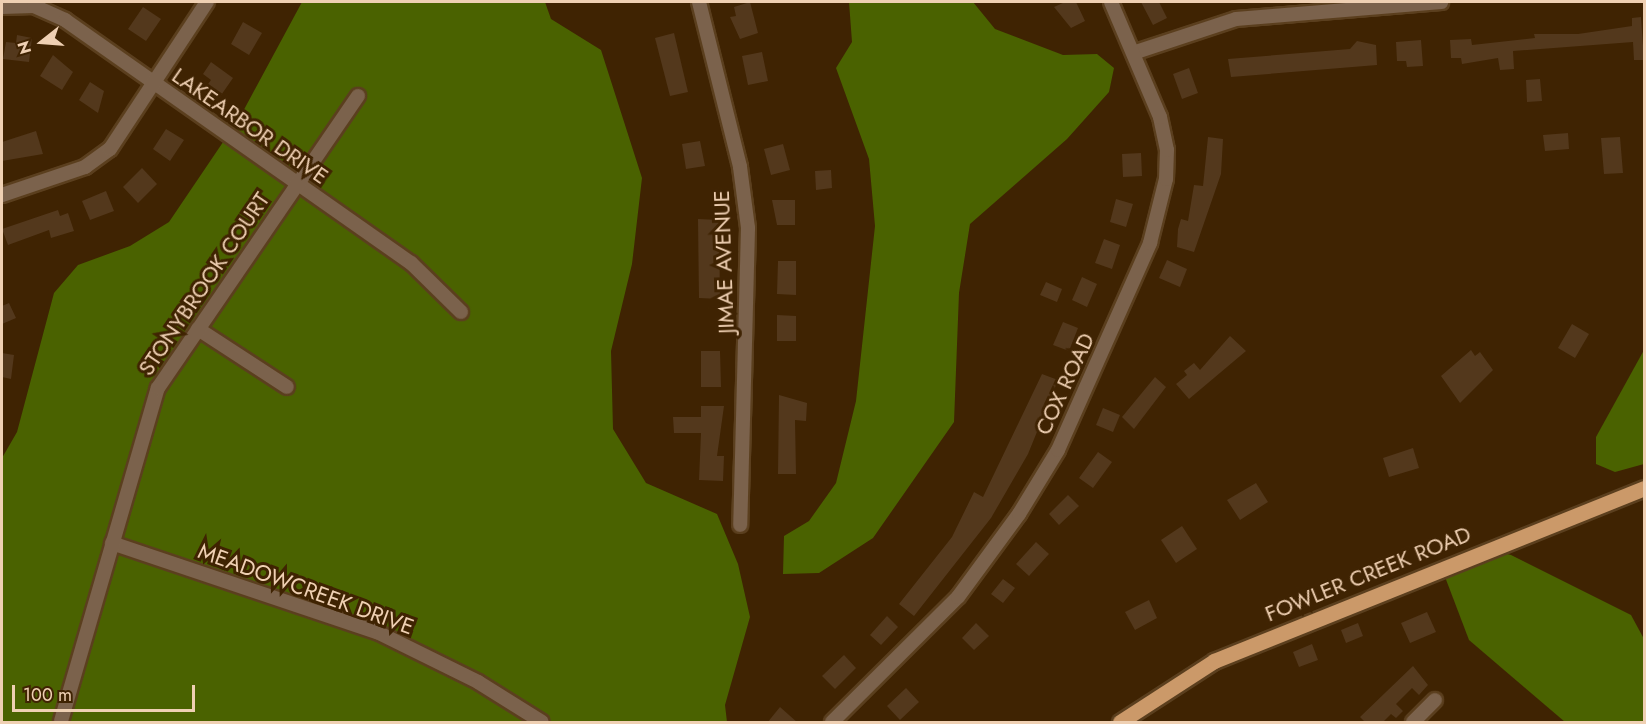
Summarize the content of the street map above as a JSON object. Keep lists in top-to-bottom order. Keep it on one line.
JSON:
{"streets":{"main road":["FOWLER CREEK ROAD"],"street":["LAKEARBOR DRIVE","JIMAE AVENUE","STONYBROOK COURT","COX ROAD","MEADOWCREEK DRIVE"]},"crossings":[["LAKEARBOR DRIVE","STONYBROOK COURT"],["STONYBROOK COURT","MEADOWCREEK DRIVE"]],"scale_bar":"100 m","north":"left"}
